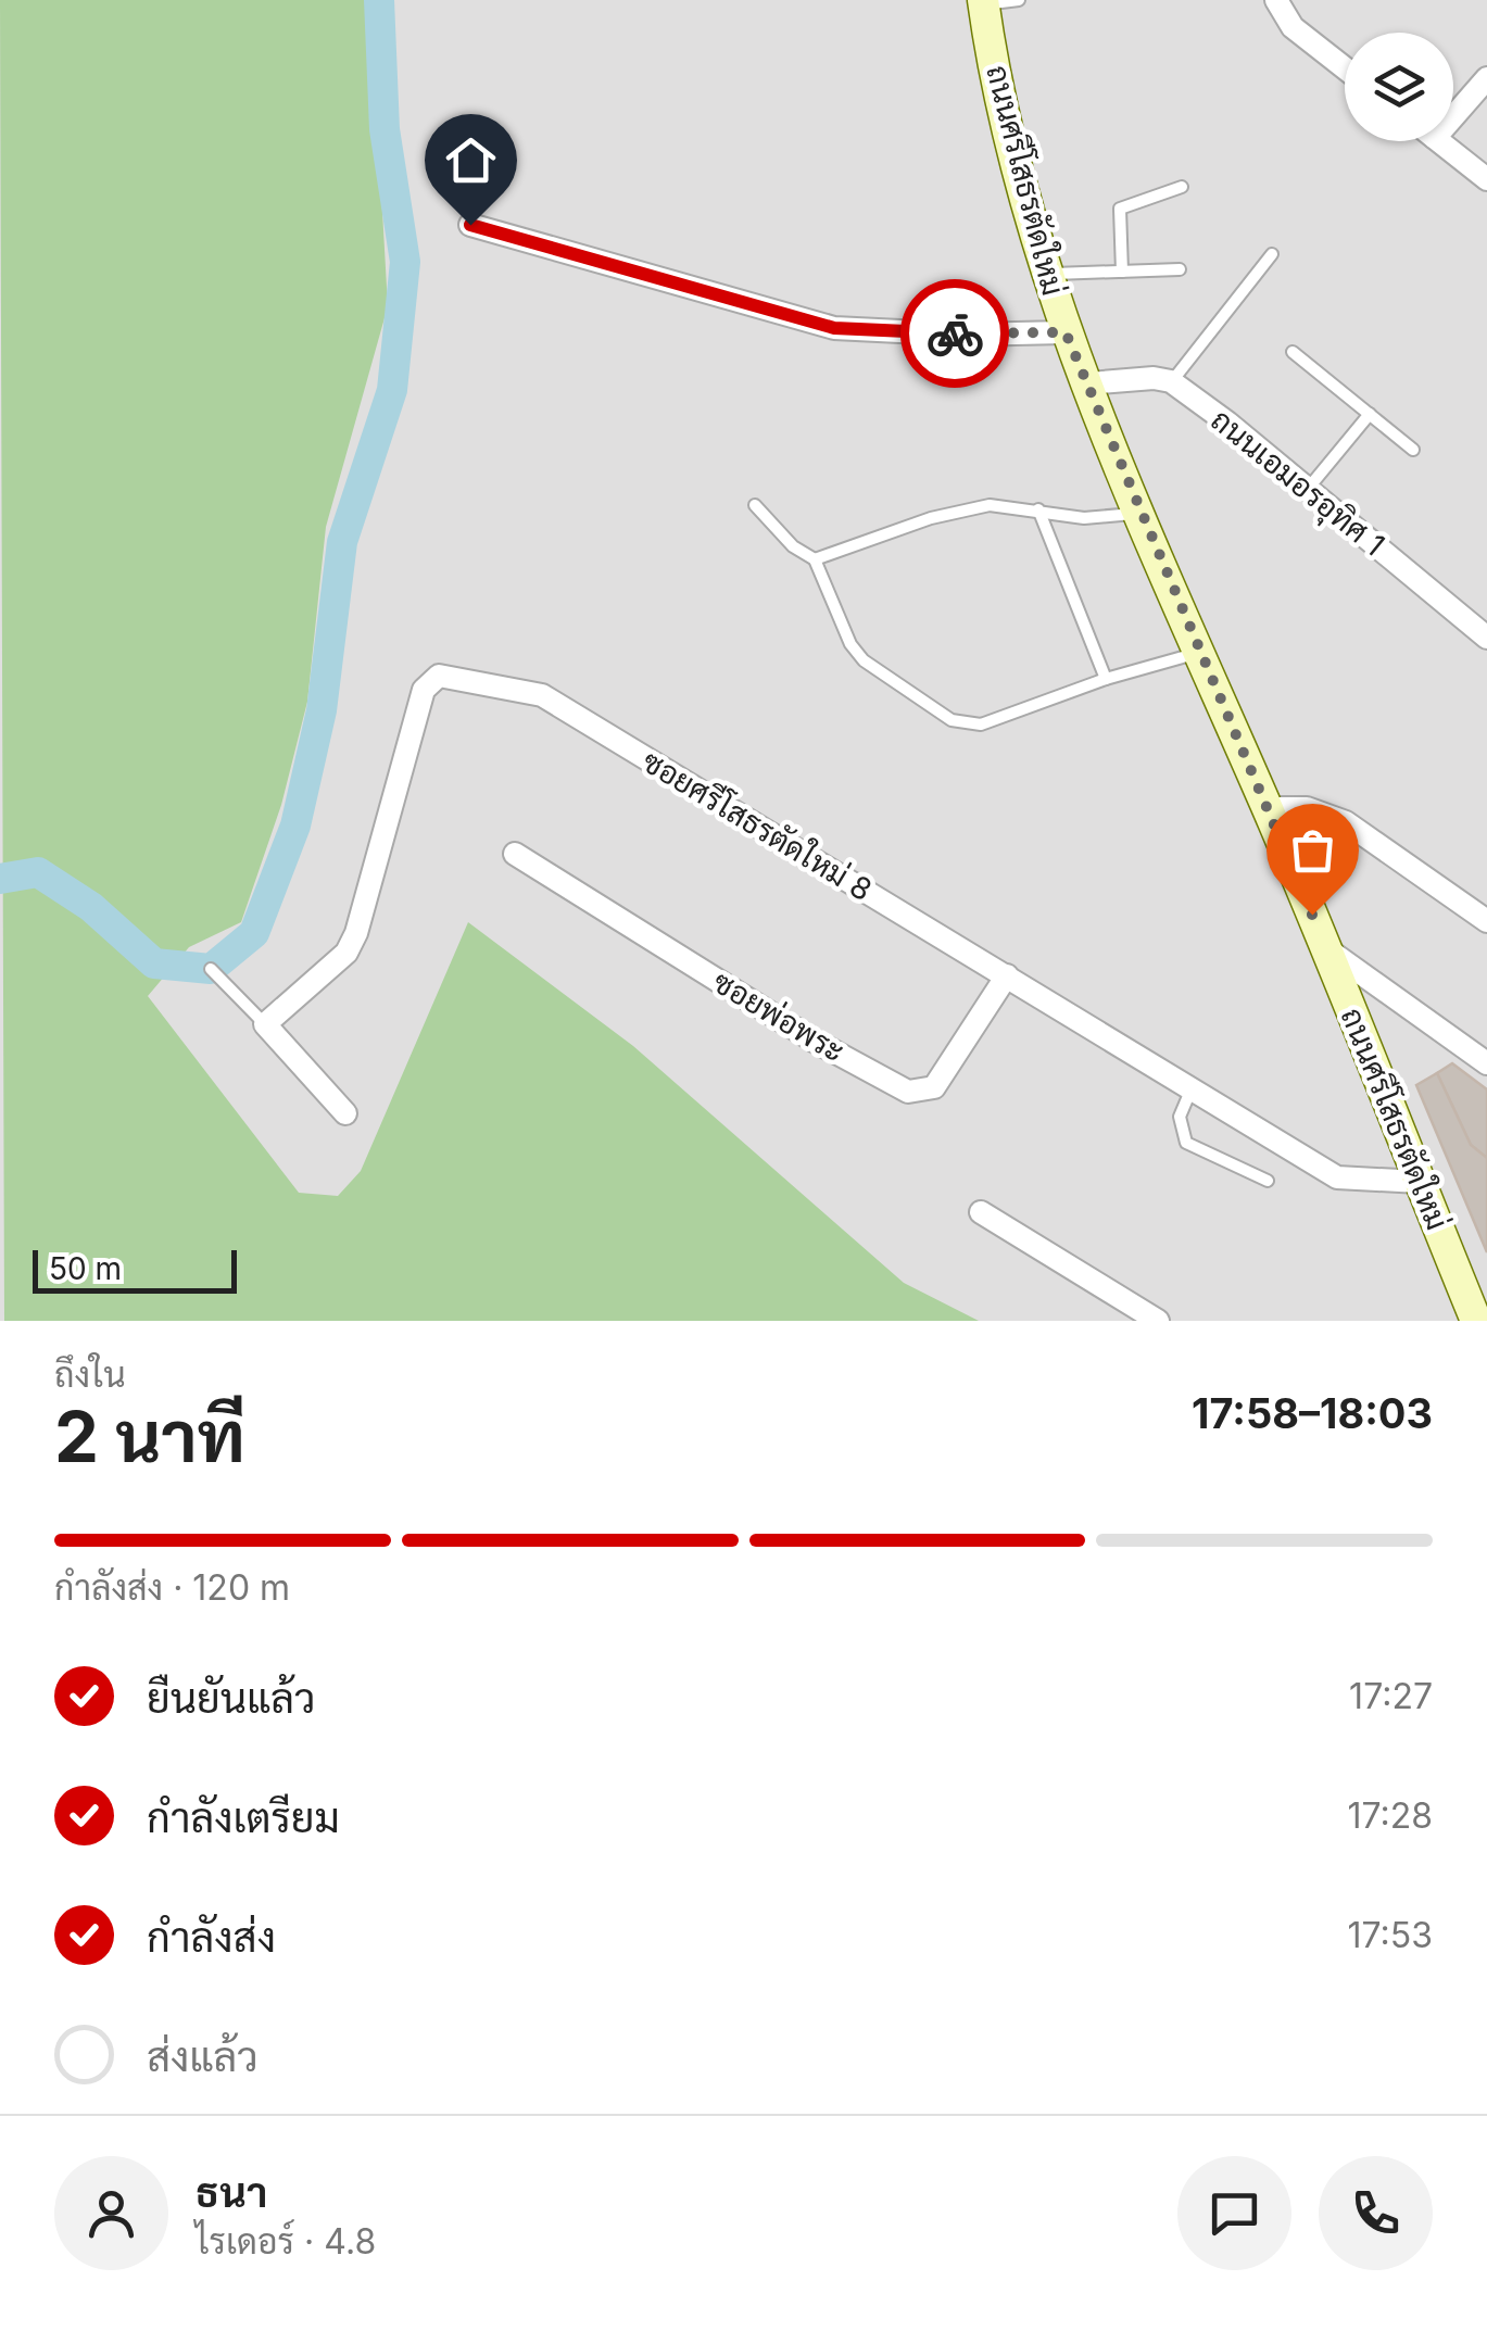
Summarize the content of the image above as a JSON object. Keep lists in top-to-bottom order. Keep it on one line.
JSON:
{"streets":{"street":["ถนนศรีโสธรตัดใหม่","ถนนเอมอรอุทิศ 1","ซอยศรีโสธรตัดใหม่ 8","ซอยพ่อพระ"]},"crossings":[["ถนนศรีโสธรตัดใหม่","ซอยศรีโสธรตัดใหม่ 8"],["ซอยศรีโสธรตัดใหม่ 8","ซอยพ่อพระ"]],"scale_bar":"50 m","page":{"scale":"50 m","heading":["2 นาที","ถึงใน","17:58–18:03"],"panel":["ธนา","ไรเดอร์ · 4.8"],"bar":"กำลังส่ง · 120 m","list":[["ยืนยันแล้ว","17:27"],["กำลังเตรียม","17:28"],["กำลังส่ง","17:53"],"ส่งแล้ว"]}}
